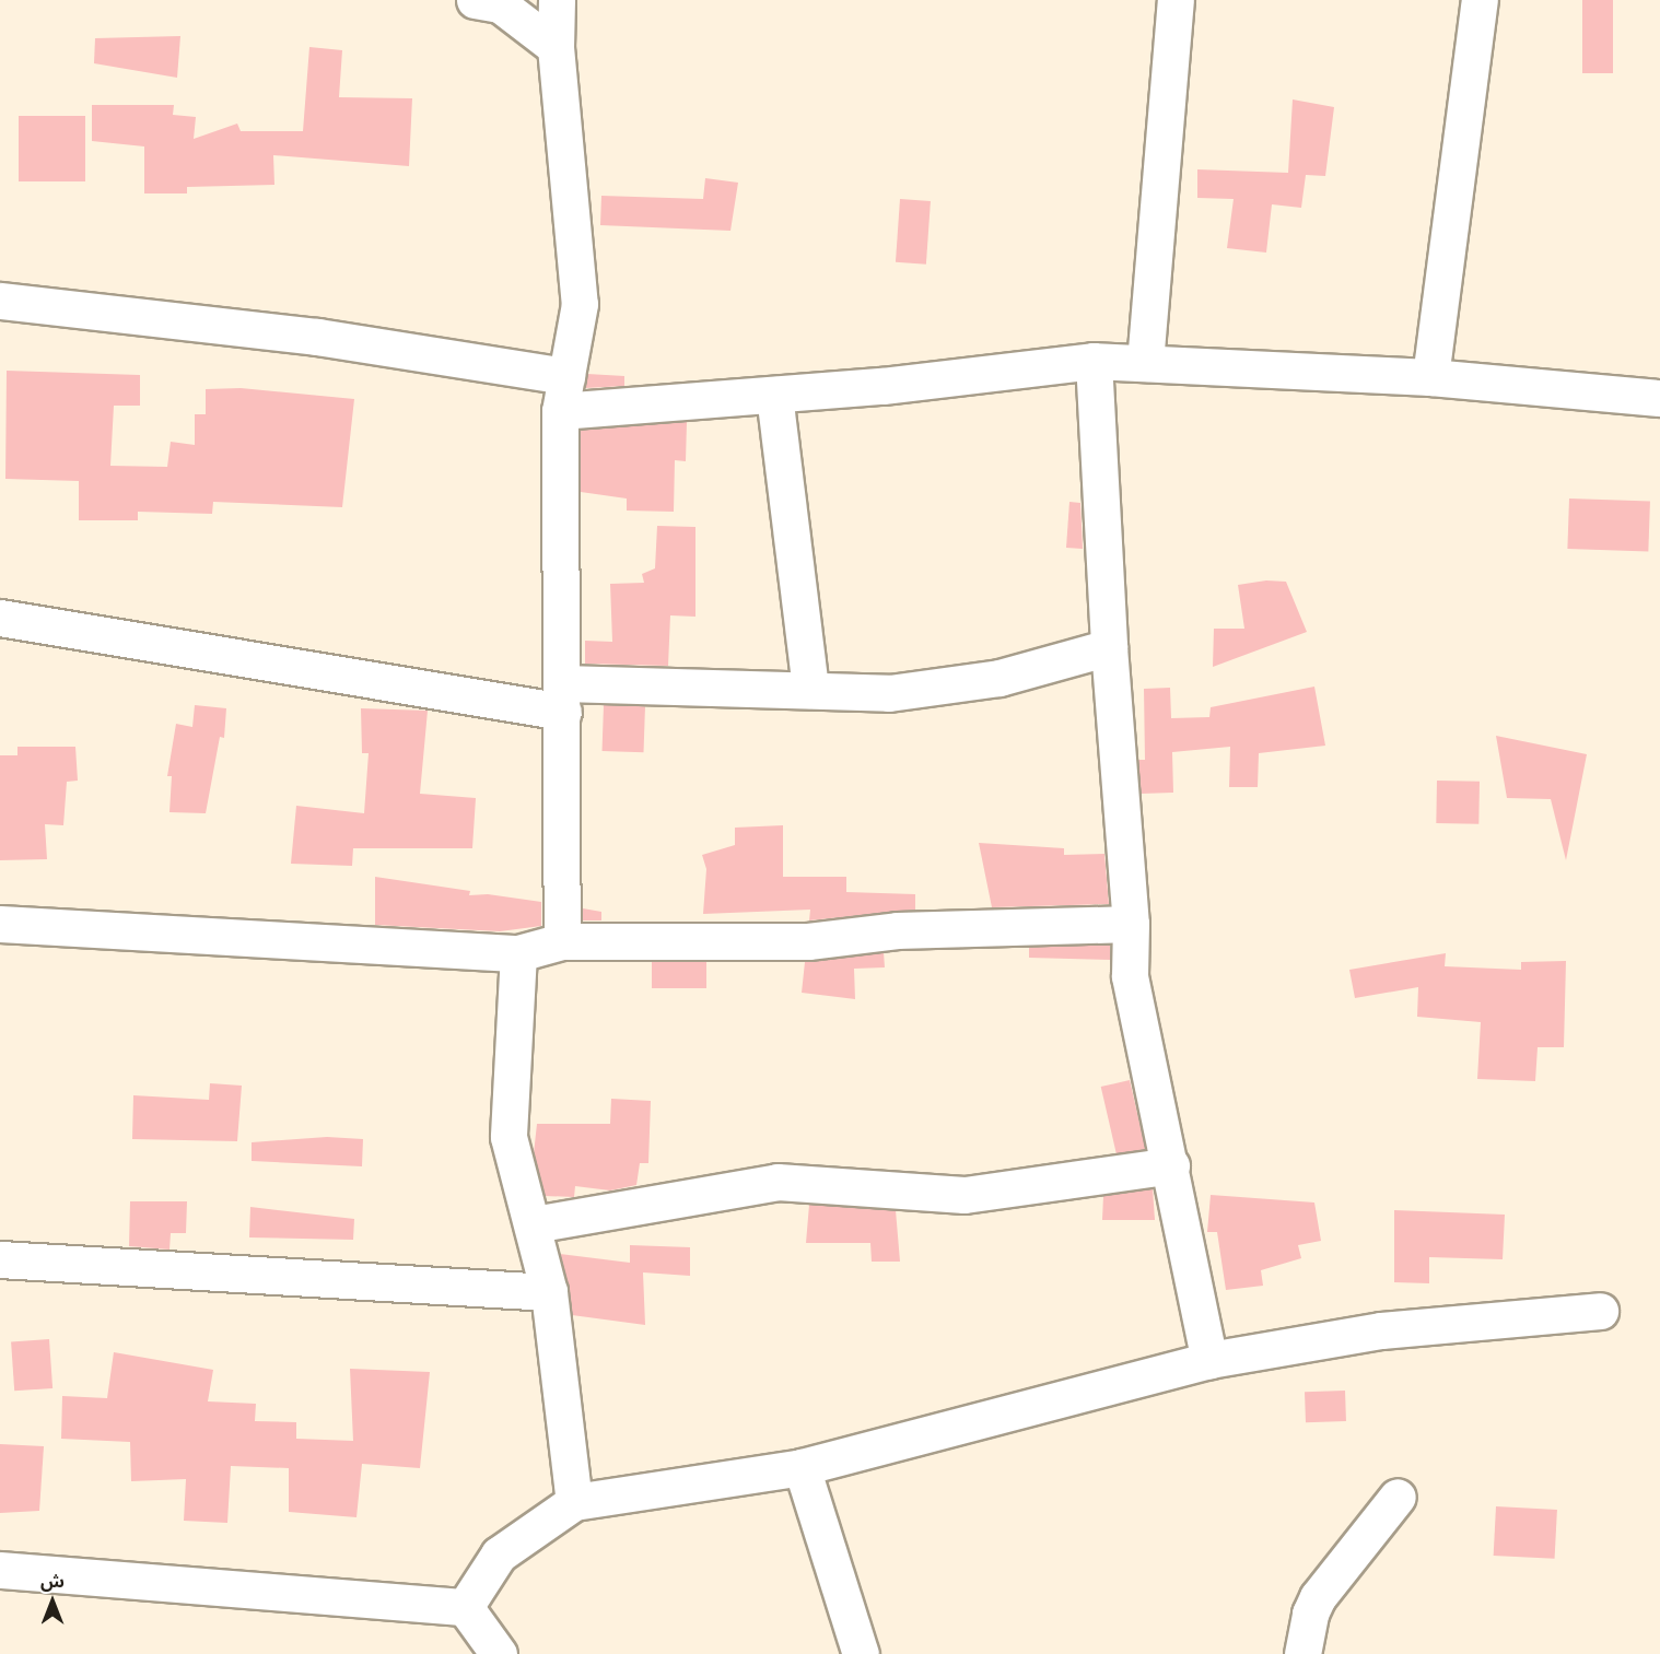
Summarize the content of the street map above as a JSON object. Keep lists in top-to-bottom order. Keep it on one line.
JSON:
{"north":"top"}
